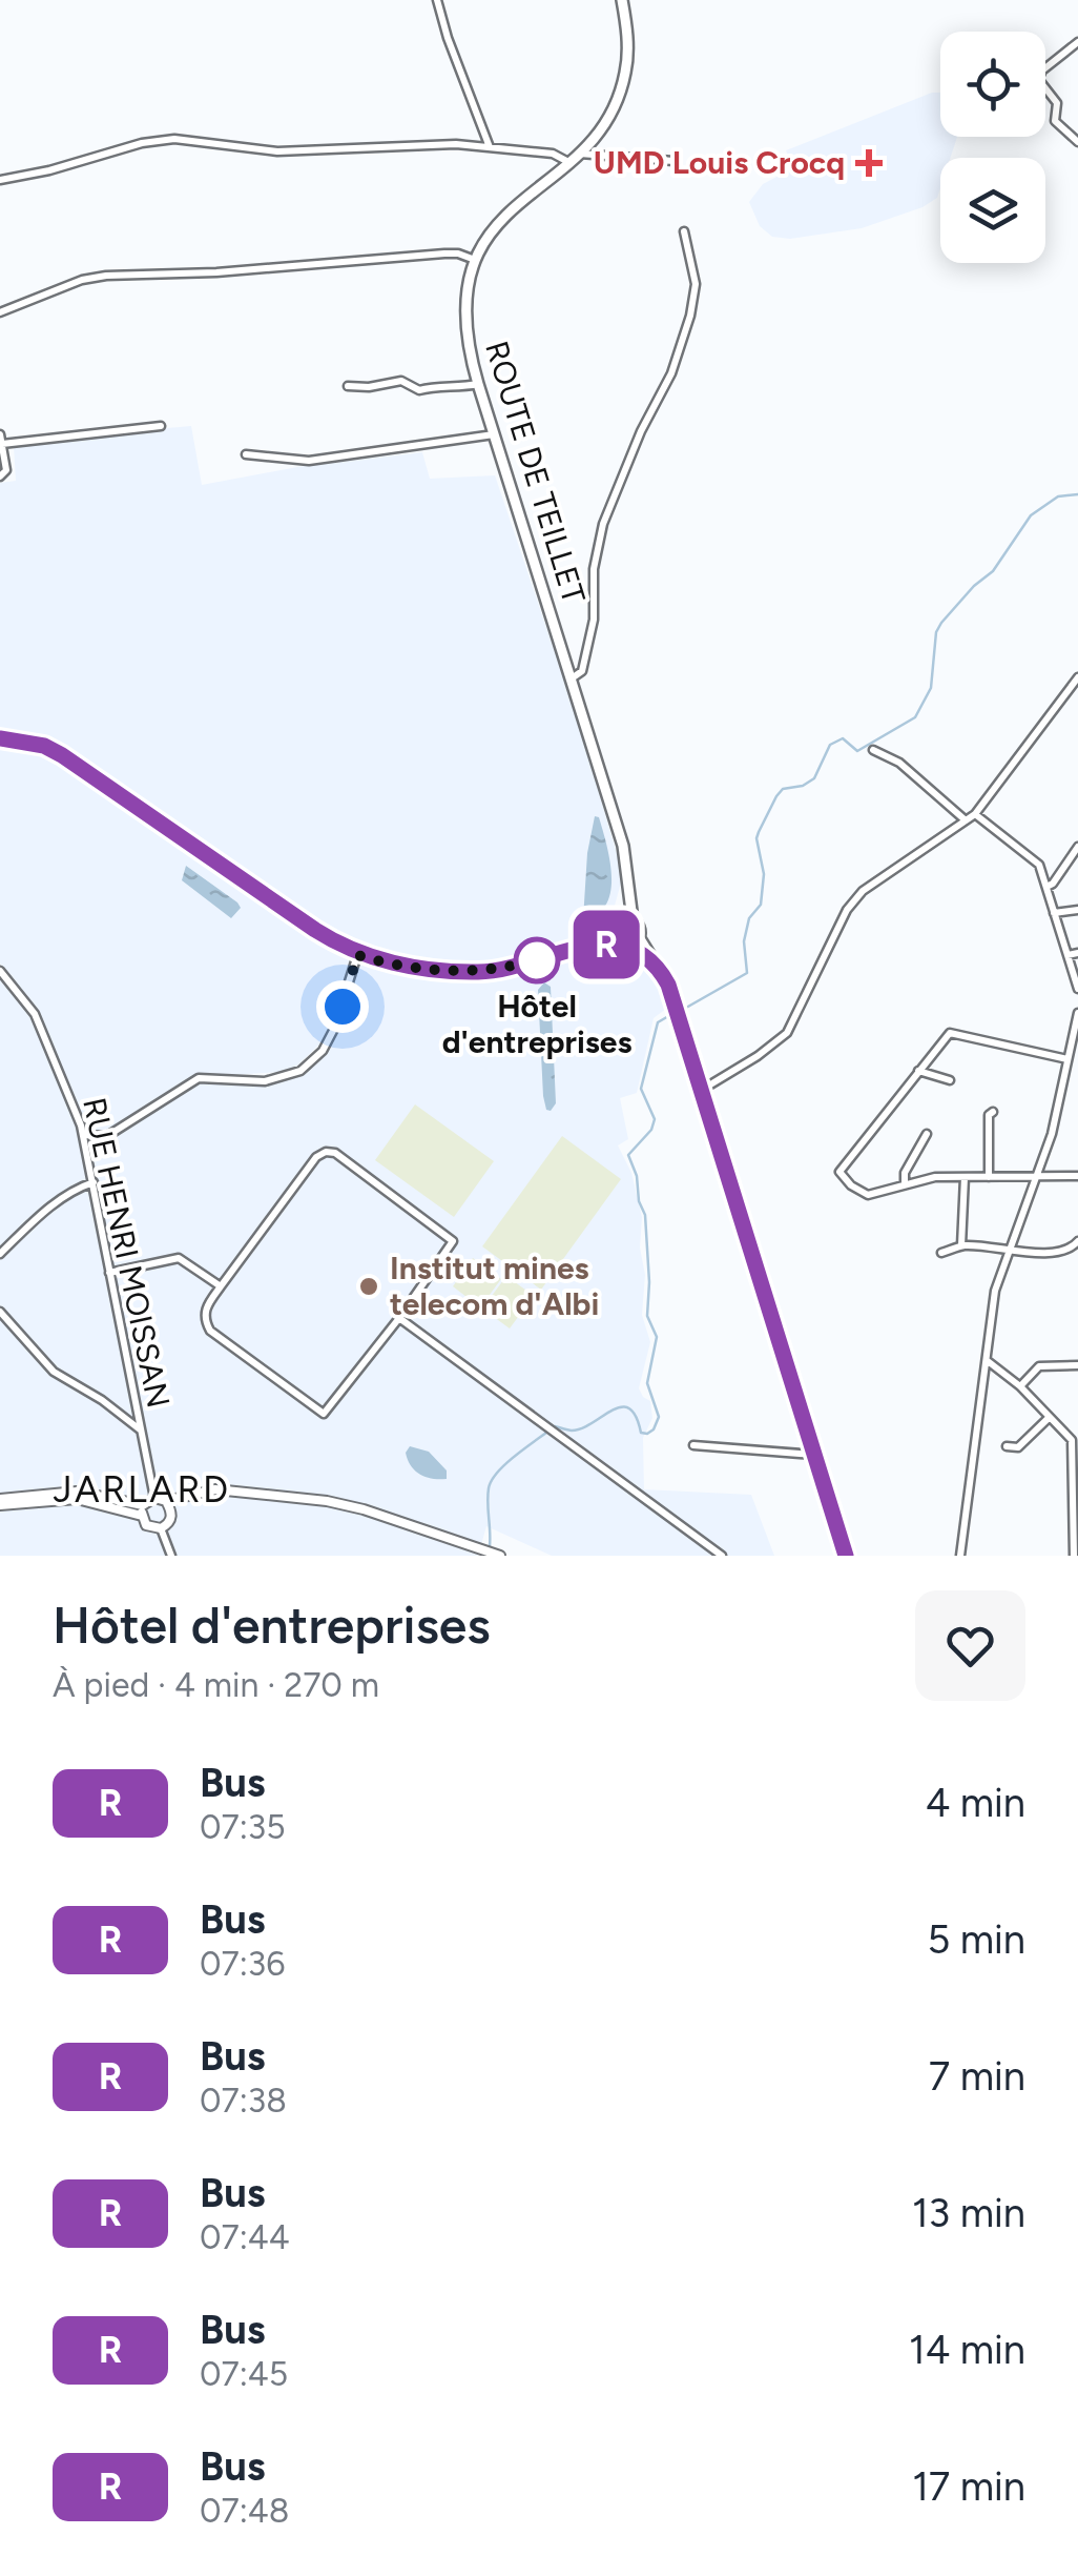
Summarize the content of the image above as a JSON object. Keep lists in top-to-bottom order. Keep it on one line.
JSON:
{"streets":{"main road":["ROUTE DE TEILLET"],"street":["RUE HENRI MOISSAN"]},"districts":["JARLARD"],"places":{"health":["UMD Louis Crocq"],"other":["Hôtel d'entreprises","Institut mines telecom d'Albi"]},"lines":["bus line R"],"page":{"on_map":"R","heading":["Hôtel d'entreprises","À pied · 4 min · 270 m"],"list":[{"mark":"R","name":"Bus","note":"07:35","value":"4 min"},{"mark":"R","name":"Bus","note":"07:36","value":"5 min"},{"mark":"R","name":"Bus","note":"07:38","value":"7 min"},{"mark":"R","name":"Bus","note":"07:44","value":"13 min"},{"mark":"R","name":"Bus","note":"07:45","value":"14 min"},{"mark":"R","name":"Bus","note":"07:48","value":"17 min"}]}}
